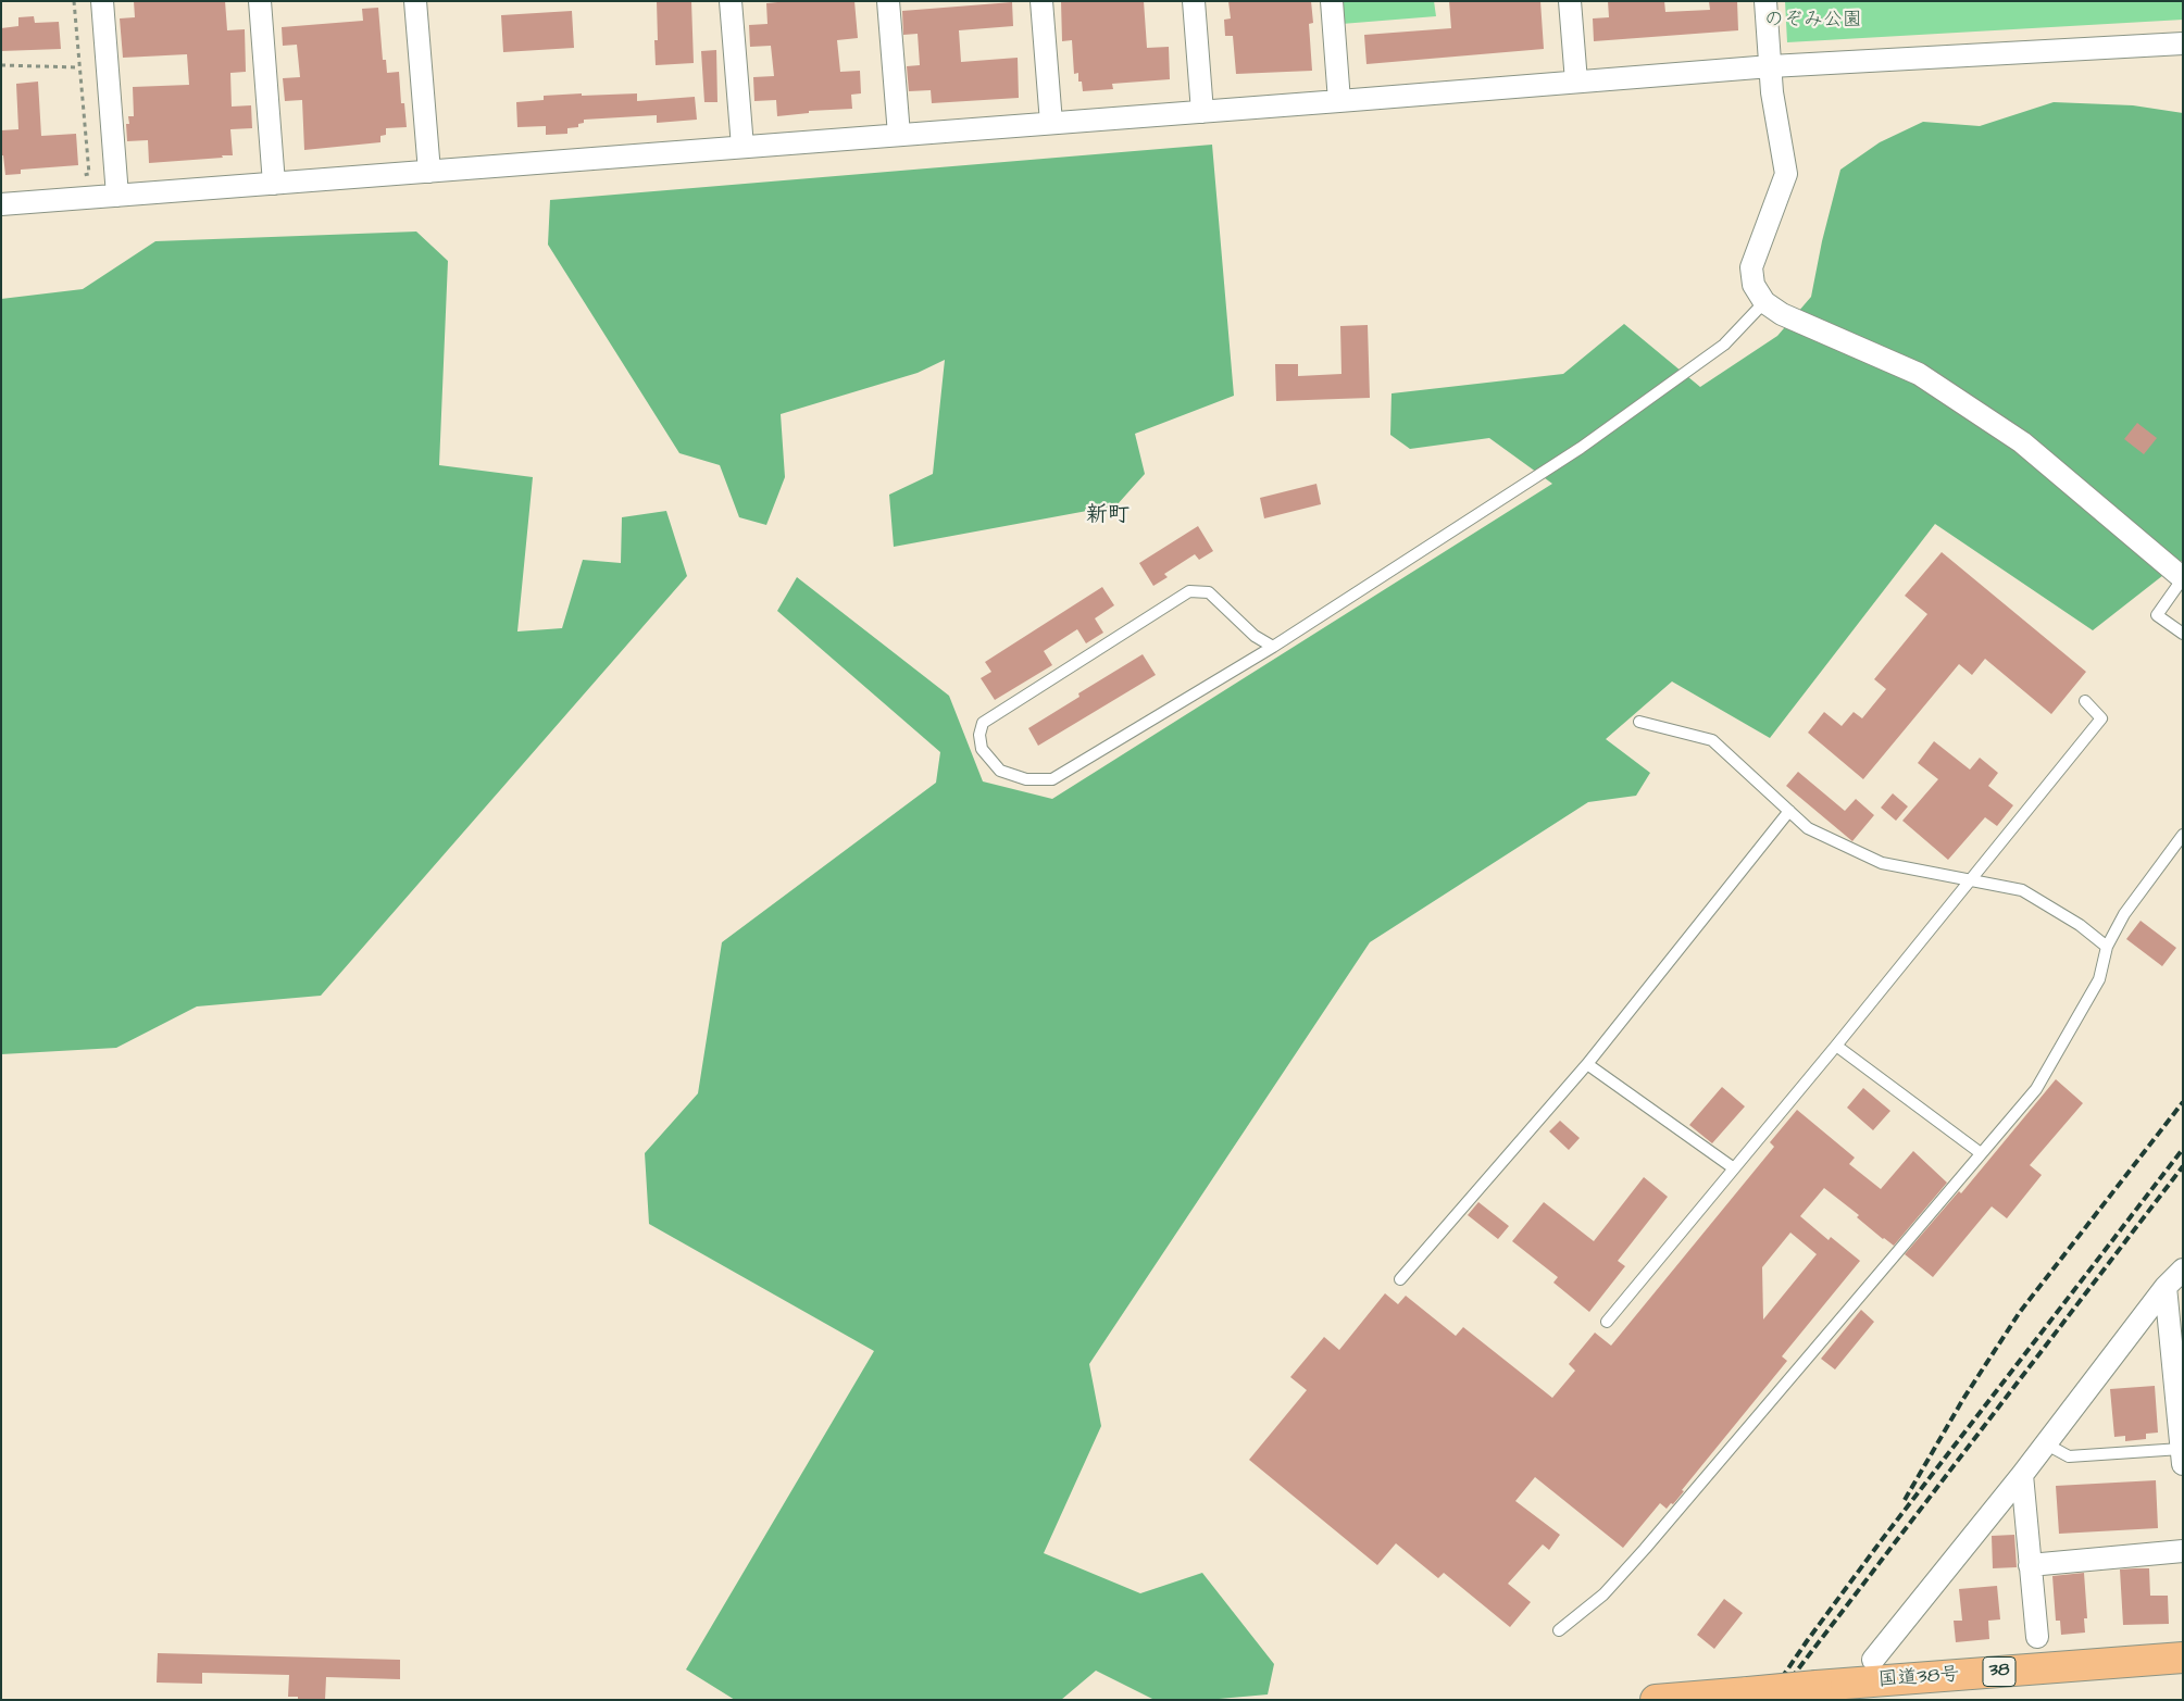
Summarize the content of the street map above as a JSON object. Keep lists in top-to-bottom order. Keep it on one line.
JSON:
{"streets":{"highway":["38","国道38号"]},"districts":["新町"],"parks":["のぞみ公園"]}
